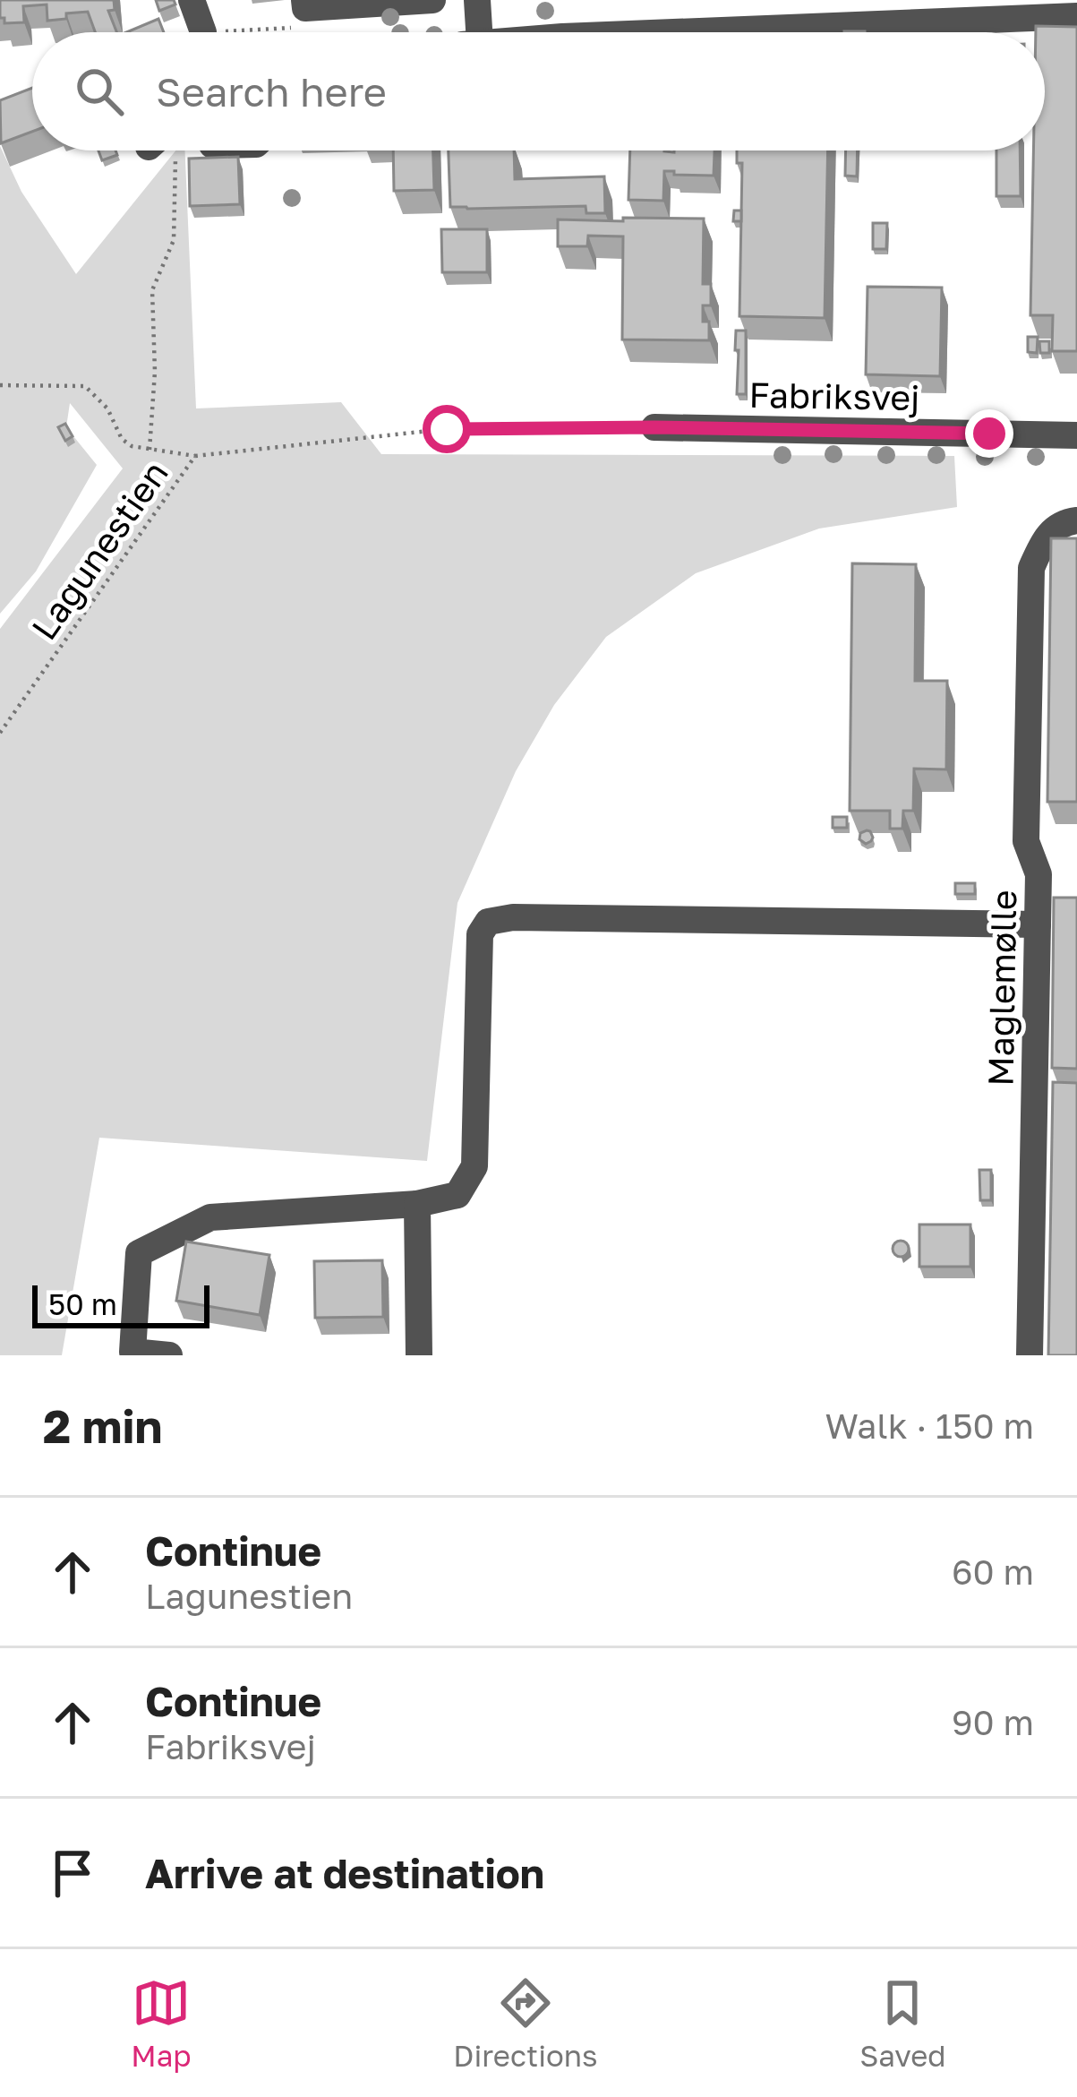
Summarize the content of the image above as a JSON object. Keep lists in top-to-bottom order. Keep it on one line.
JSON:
{"streets":{"street":["Fabriksvej","Maglemølle"],"path":["Lagunestien"]},"crossings":[["Fabriksvej","Lagunestien"]],"scale_bar":"50 m","page":{"search":"Search here","scale":"50 m","heading":["2 min","Walk · 150 m"],"list":[["Continue","Lagunestien","60 m"],["Continue","Fabriksvej","90 m"],"Arrive at destination"],"nav":["Map","Directions","Saved"]}}
